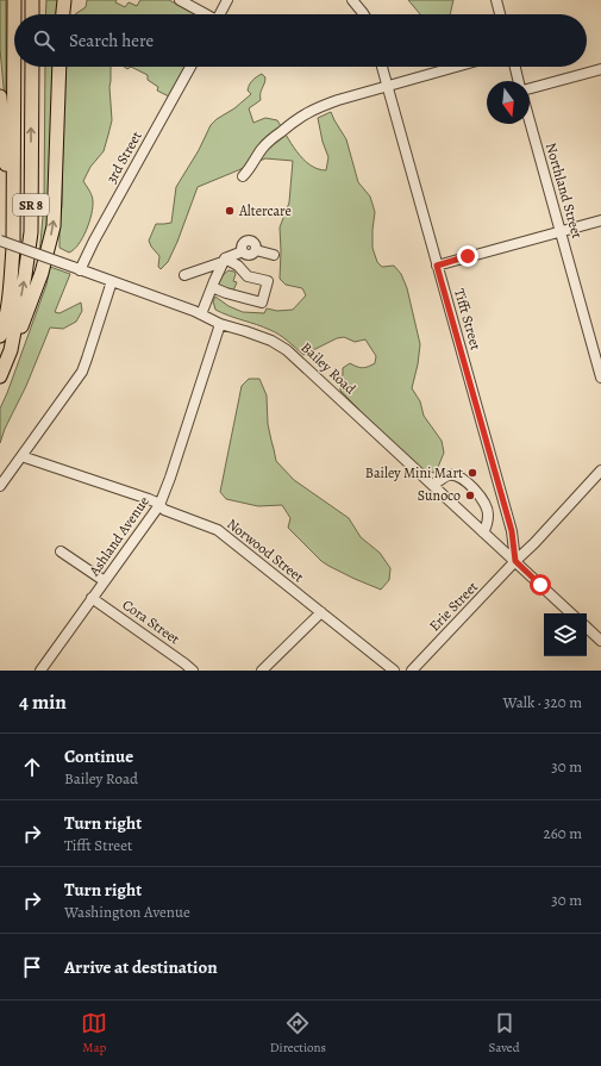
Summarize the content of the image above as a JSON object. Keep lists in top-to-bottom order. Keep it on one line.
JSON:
{"streets":{"highway":["SR 8"],"street":["3rd Street","Northland Street","Tifft Street","Bailey Road","Ashland Avenue","Norwood Street","Erie Street","Cora Street"]},"crossings":[["3rd Street","Bailey Road"],["Tifft Street","Bailey Road"],["Tifft Street","Erie Street"],["Bailey Road","Ashland Avenue"],["Bailey Road","Erie Street"],["Ashland Avenue","Norwood Street"],["Ashland Avenue","Cora Street"]],"places":["Altercare","Bailey Mini Mart","Sunoco"],"north":"bottom","page":{"search":"Search here","heading":["4 min","Walk · 320 m"],"list":[["Continue","Bailey Road","30 m"],["Turn right","Tifft Street","260 m"],["Turn right","Washington Avenue","30 m"],"Arrive at destination"],"nav":["Map","Directions","Saved"]}}
